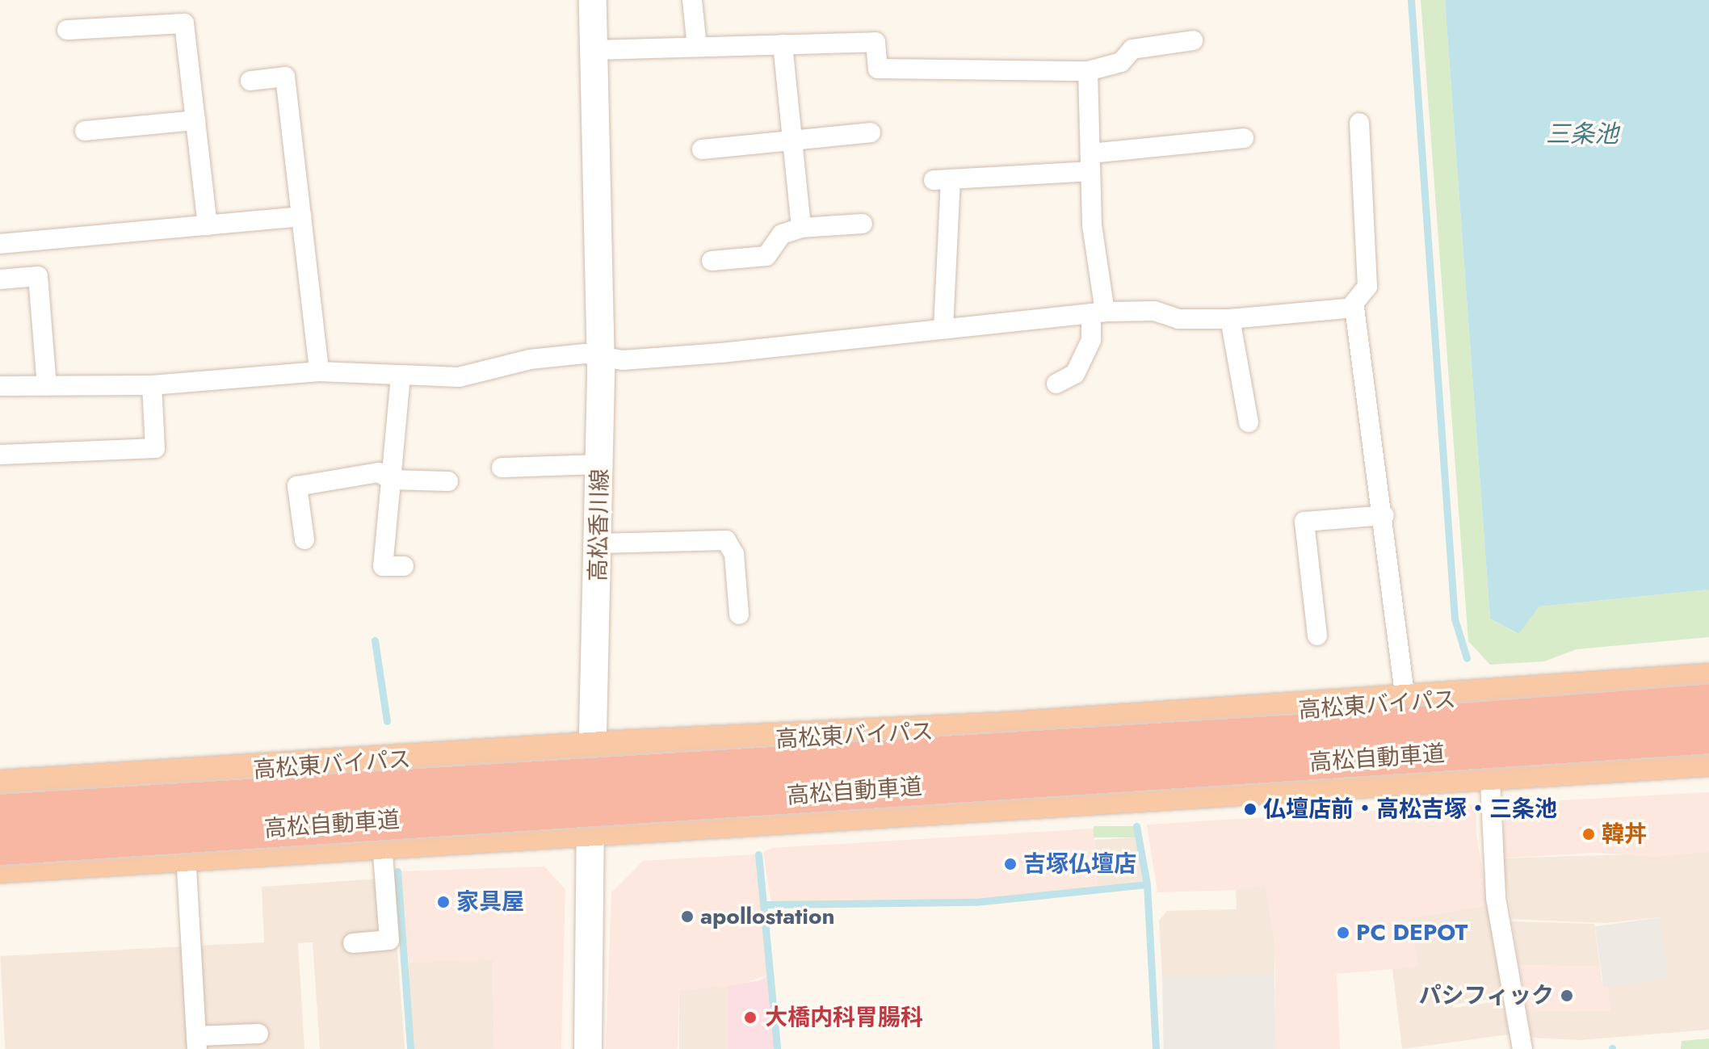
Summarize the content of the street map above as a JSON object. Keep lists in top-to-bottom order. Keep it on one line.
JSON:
{"streets":{"highway":["高松東バイパス","高松自動車道"],"main road":["高松香川線"]},"crossings":[["高松香川線","高松東バイパス"],["高松東バイパス","高松自動車道"]],"water":["三条池"],"places":["仏壇店前・高松吉塚・三条池","韓丼","吉塚仏壇店","家具屋","apollostation","PC DEPOT","パシフィック","大橋内科胃腸科"]}
